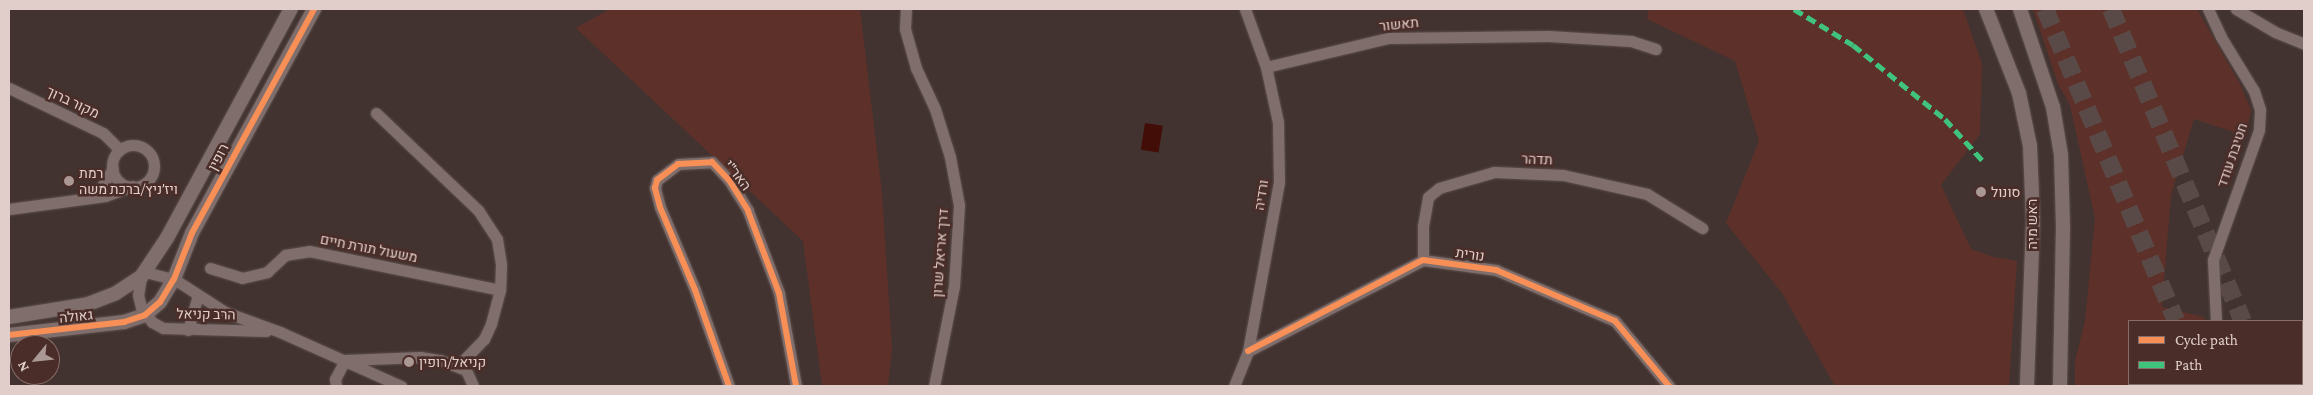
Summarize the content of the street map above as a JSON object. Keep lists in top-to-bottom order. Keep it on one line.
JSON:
{"streets":{"street":["תאשור","מקור ברוך","חטיבת עודד","רופין","תדהר","האר\"י","ורדיה","ראש מיה","משעול תורת חיים","דרך אריאל שרון","נורית","הרב קניאל","גאולה"]},"crossings":[["תאשור","ורדיה"],["רופין","הרב קניאל"],["רופין","גאולה"],["תדהר","נורית"],["הרב קניאל","גאולה"]],"places":["רמת ויז׳ניץ/ברכת משה","סונול","קניאל/רופין"],"legend":["Cycle path","Path"],"north":"bottom left"}
